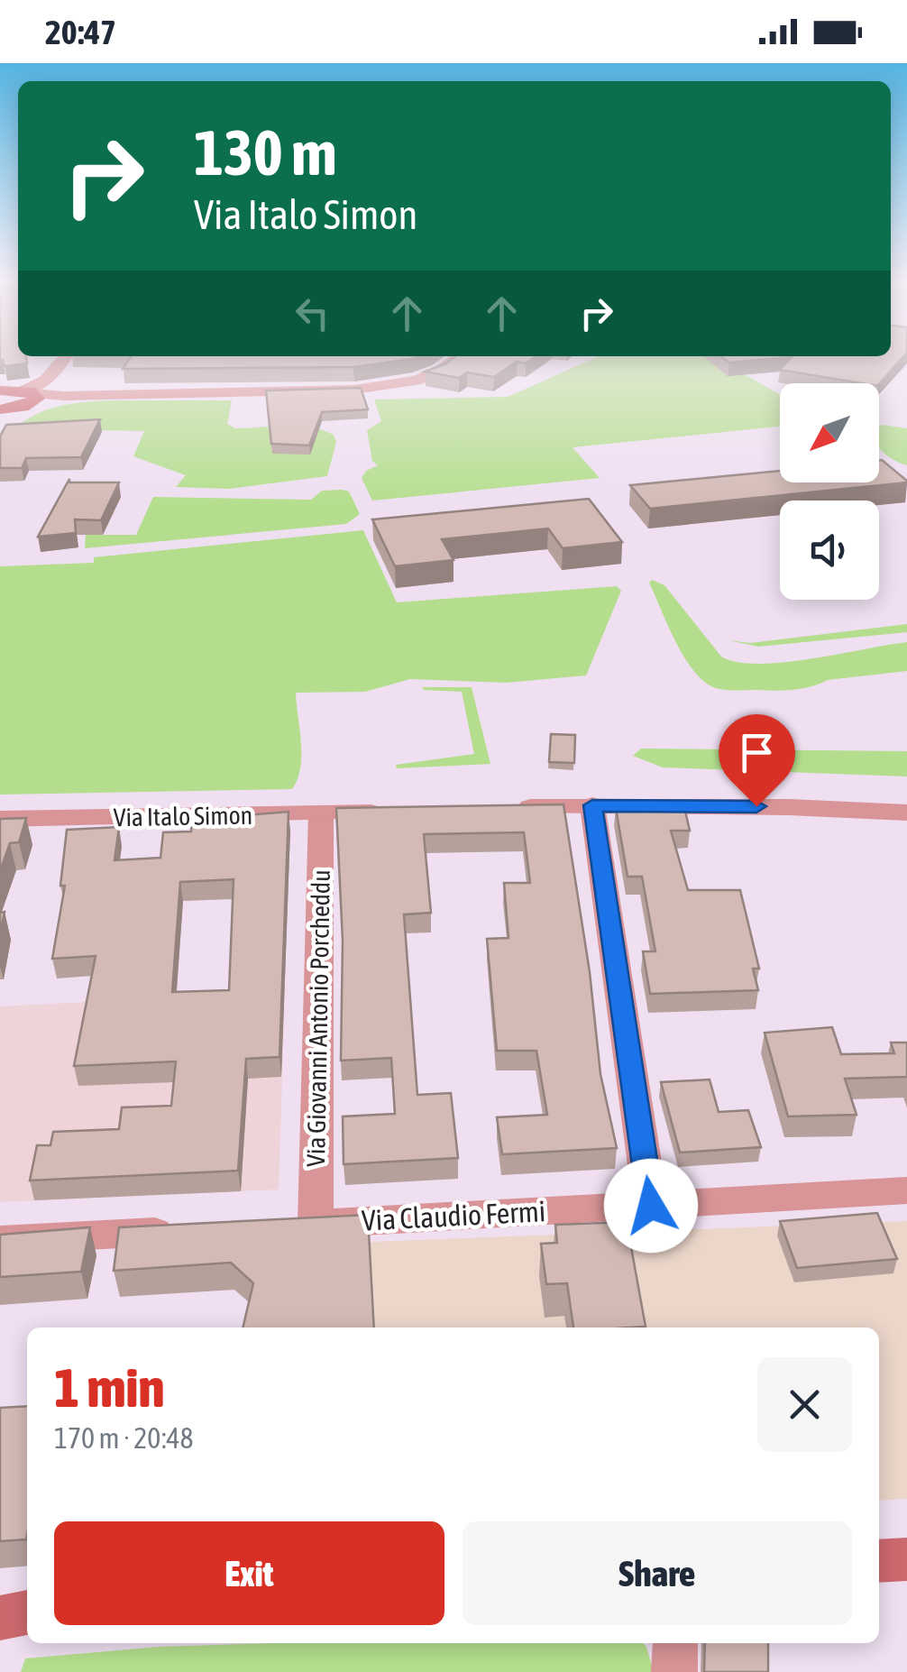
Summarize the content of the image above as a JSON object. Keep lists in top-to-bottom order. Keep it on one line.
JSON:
{"streets":{"street":["Via Italo Simon","Via Giovanni Antonio Porcheddu","Via Claudio Fermi"]},"crossings":[["Via Italo Simon","Via Giovanni Antonio Porcheddu"],["Via Giovanni Antonio Porcheddu","Via Claudio Fermi"]],"north":"bottom left","page":{"status":"20:47","turn":["130 m","Via Italo Simon"],"heading":["1 min","170 m · 20:48"],"buttons":["Exit","Share"]}}
